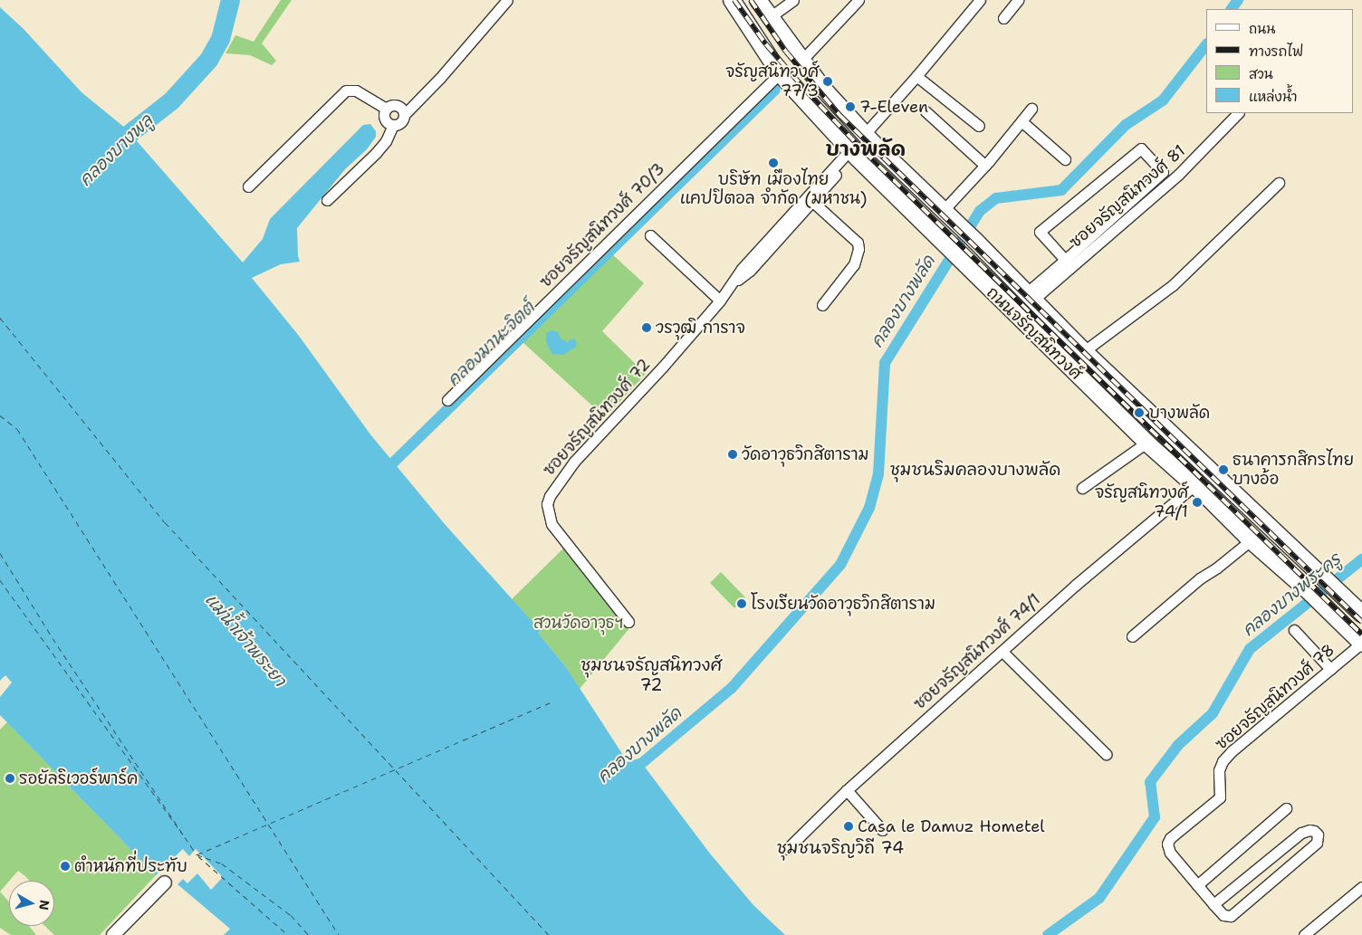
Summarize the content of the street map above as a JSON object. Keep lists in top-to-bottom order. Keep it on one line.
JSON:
{"streets":{"main road":["ถนนจรัญสนิทวงศ์"],"street":["ซอยจรัญสนิทวงศ์ 81","ซอยจรัญสนิทวงศ์ 70/3","ซอยจรัญสนิทวงศ์ 72","ซอยจรัญสนิทวงศ์ 74/1","ซอยจรัญสนิทวงศ์ 78"]},"crossings":[["ซอยจรัญสนิทวงศ์ 81","ถนนจรัญสนิทวงศ์"],["ซอยจรัญสนิทวงศ์ 70/3","ถนนจรัญสนิทวงศ์"],["ถนนจรัญสนิทวงศ์","ซอยจรัญสนิทวงศ์ 72"],["ถนนจรัญสนิทวงศ์","ซอยจรัญสนิทวงศ์ 74/1"],["ถนนจรัญสนิทวงศ์","ซอยจรัญสนิทวงศ์ 78"]],"districts":["บางพลัด","ชุมชนริมคลองบางพลัด","ชุมชนจรัญสนิทวงศ์ 72","ชุมชนจริญวิถี 74"],"water":["คลองบางพลู","คลองบางพลัด","คลองมานะจิตต์","คลองบางพระครู","แม่น้ำเจ้าพระยา"],"parks":["สวนวัดอาวุธฯ"],"places":["จรัญสนิทวงศ์ 77/3","7-Eleven","บริษัท เมืองไทย แคปปิตอล จำกัด (มหาชน)","วรวุฒิ การาจ","บางพลัด","วัดอาวุธวิกสิตาราม","ธนาคารกสิกรไทย บางอ้อ","จรัญสนิทวงศ์ 74/1","โรงเรียนวัดอาวุธวิกสิตาราม","รอยัลริเวอร์พาร์ค","Casa le Damuz Hometel","ตำหนักที่ประทับ"],"legend":["ถนน","ทางรถไฟ","สวน","แหล่งน้ำ"],"north":"right"}
